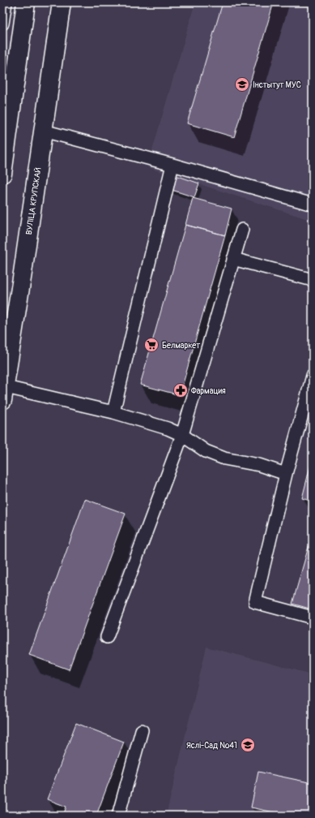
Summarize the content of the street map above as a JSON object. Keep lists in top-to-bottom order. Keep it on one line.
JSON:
{"streets":{"main road":["ВУЛІЦА КРУПСКАЙ"]},"places":{"school or university":["Інстытут МУС","Яслі-Сад №41"],"supermarket":["Белмаркет"],"pharmacy":["Фармация"]}}
